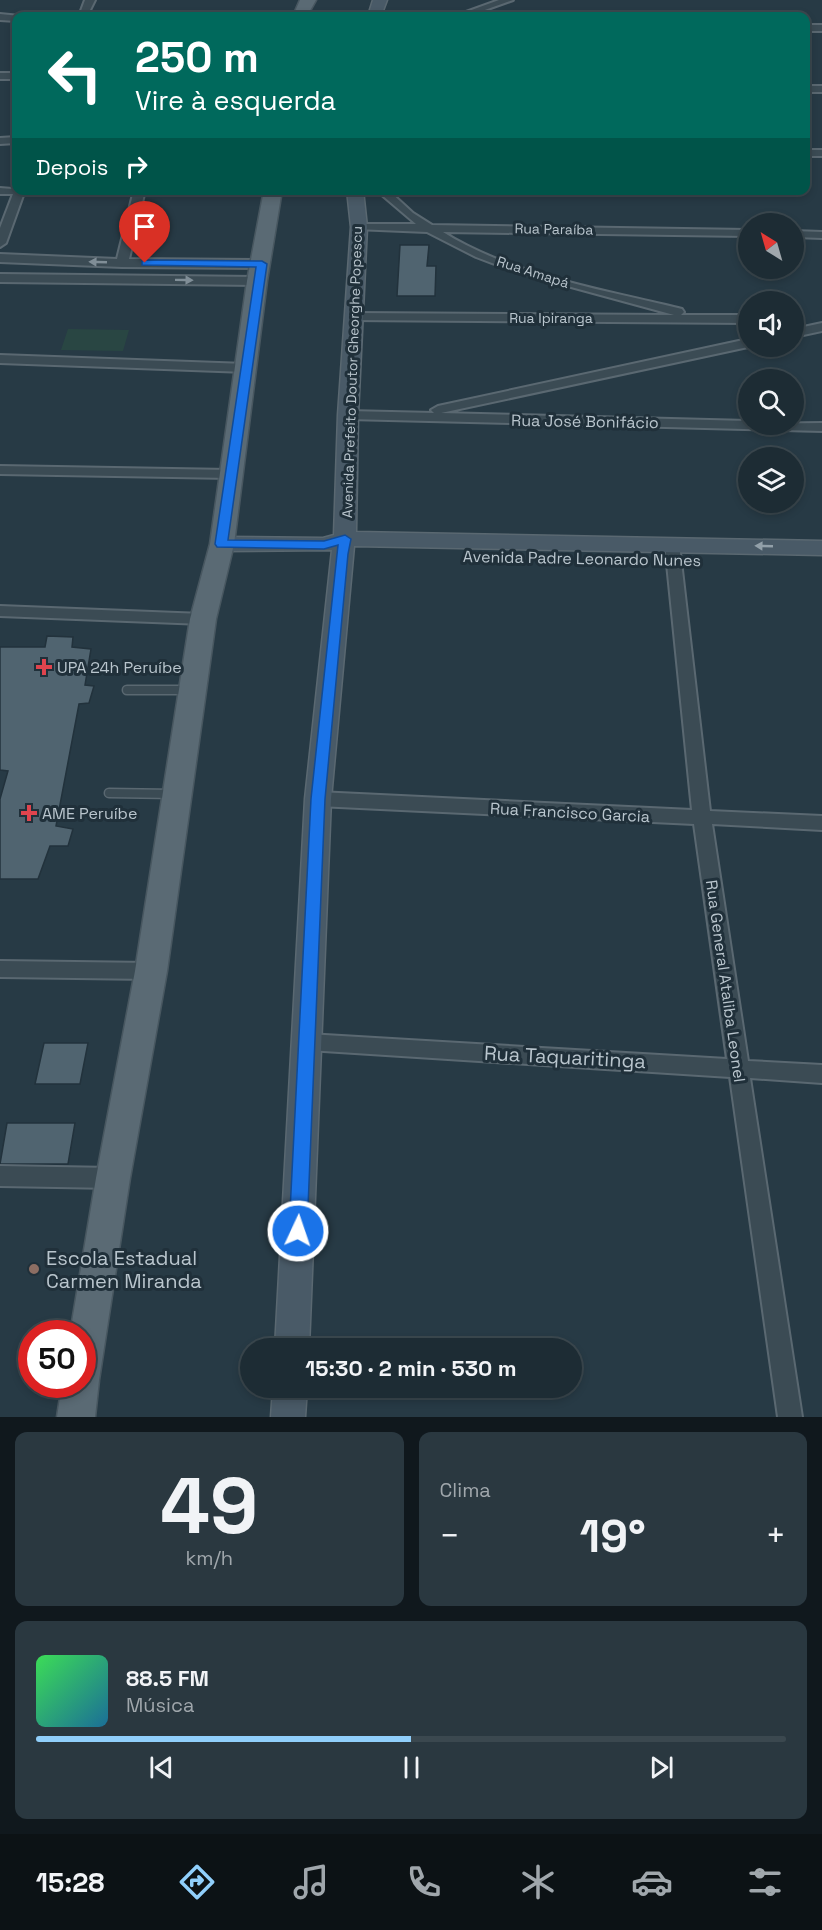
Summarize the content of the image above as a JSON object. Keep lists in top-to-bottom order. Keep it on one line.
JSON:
{"streets":{"main road":["Avenida Prefeito Doutor Gheorghe Popescu","Avenida Padre Leonardo Nunes"],"street":["Rua Paraíba","Rua Amapá","Rua Ipiranga","Rua José Bonifácio","Rua Francisco Garcia","Rua General Ataliba Leonel","Rua Taquaritinga"]},"crossings":[["Rua Paraíba","Rua Amapá"],["Rua Paraíba","Avenida Prefeito Doutor Gheorghe Popescu"],["Rua Amapá","Rua Ipiranga"],["Rua Ipiranga","Avenida Prefeito Doutor Gheorghe Popescu"],["Avenida Prefeito Doutor Gheorghe Popescu","Rua José Bonifácio"],["Avenida Prefeito Doutor Gheorghe Popescu","Avenida Padre Leonardo Nunes"],["Avenida Prefeito Doutor Gheorghe Popescu","Rua Francisco Garcia"],["Avenida Prefeito Doutor Gheorghe Popescu","Rua Taquaritinga"],["Avenida Padre Leonardo Nunes","Rua General Ataliba Leonel"],["Rua Francisco Garcia","Rua General Ataliba Leonel"],["Rua General Ataliba Leonel","Rua Taquaritinga"]],"places":{"health":["UPA 24h Peruíbe","AME Peruíbe"],"other":["Escola Estadual Carmen Miranda"]},"north":"top left","page":{"turn":["250 m","Vire à esquerda"],"then":"Depois","limit":"50","trip":"15:30 · 2 min · 530 m","tile":[["49","km/h"],"Clima"],"heat":["−","19°","+"],"song":["88.5 FM","Música"],"tabs":"15:28"}}
